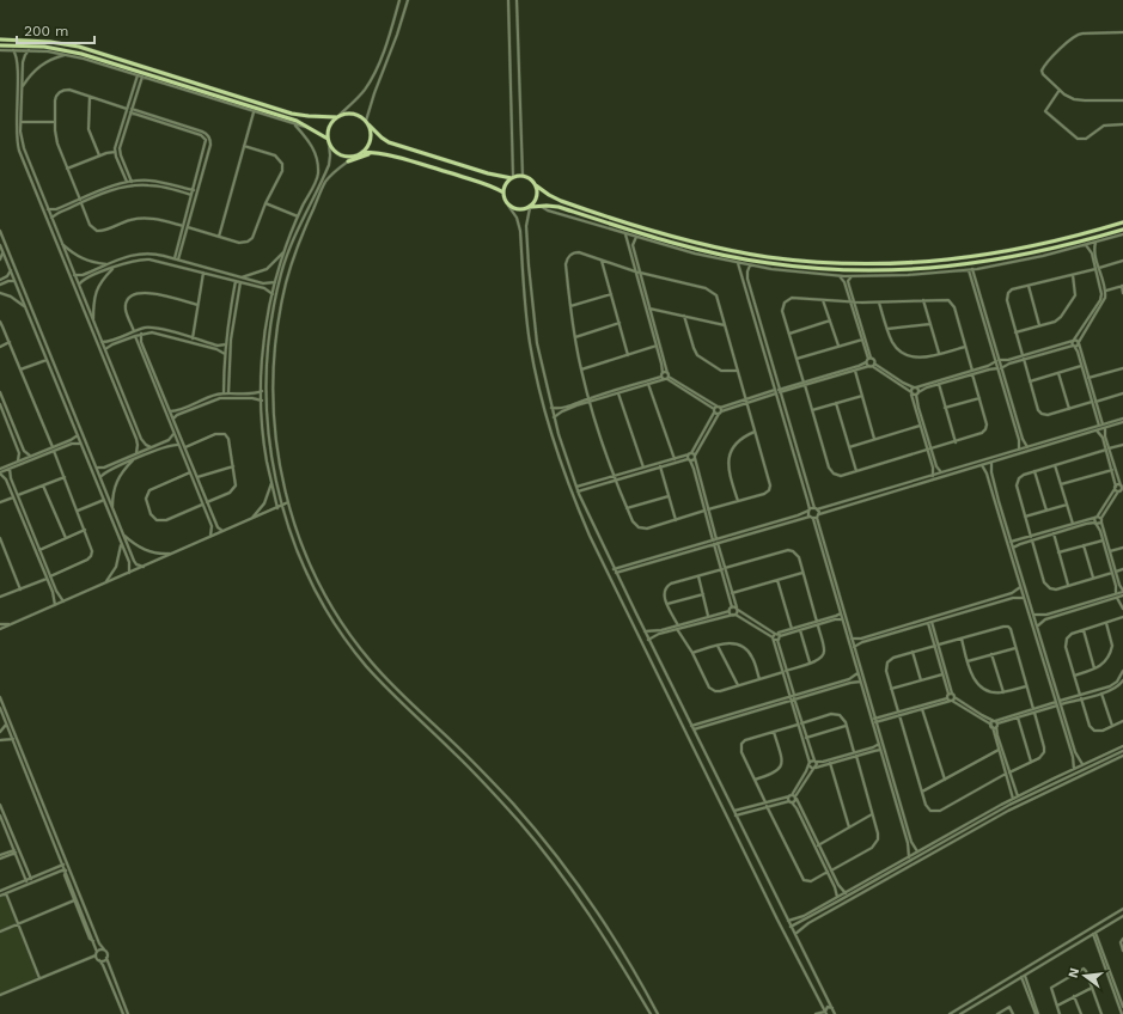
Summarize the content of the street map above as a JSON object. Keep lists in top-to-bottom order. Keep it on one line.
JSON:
{"scale_bar":"200 m","north":"left"}
